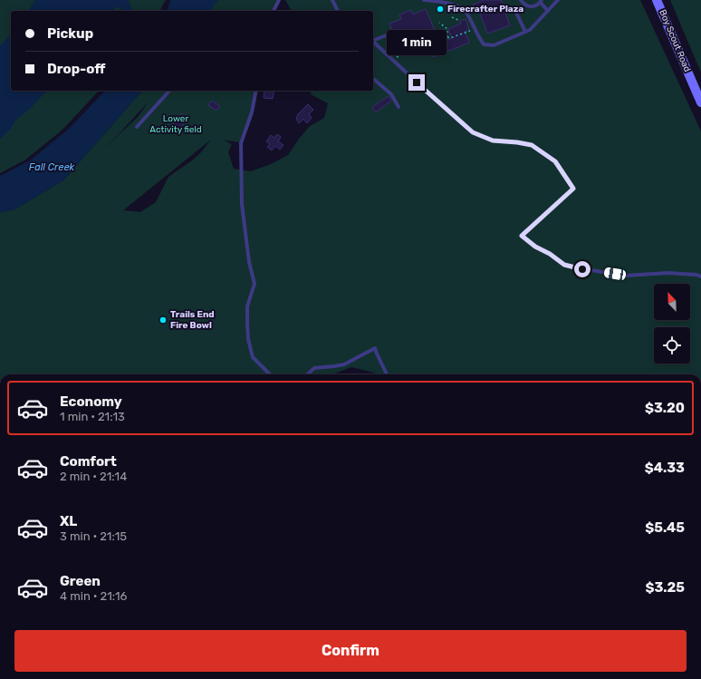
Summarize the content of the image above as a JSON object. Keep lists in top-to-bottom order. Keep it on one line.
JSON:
{"streets":{"street":["Boy Scout Road"]},"water":["Fall Creek"],"parks":["Lower Activity field"],"places":["Firecrafter Plaza","Trails End Fire Bowl"],"north":"top left","page":{"banner":["Pickup","Drop-off"],"bubble":"1 min","list":[{"name":"Economy","note":"1 min · 21:13","value":"$3.20"},{"name":"Comfort","note":"2 min · 21:14","value":"$4.33"},{"name":"XL","note":"3 min · 21:15","value":"$5.45"},{"name":"Green","note":"4 min · 21:16","value":"$3.25"}],"buttons":"Confirm"}}
